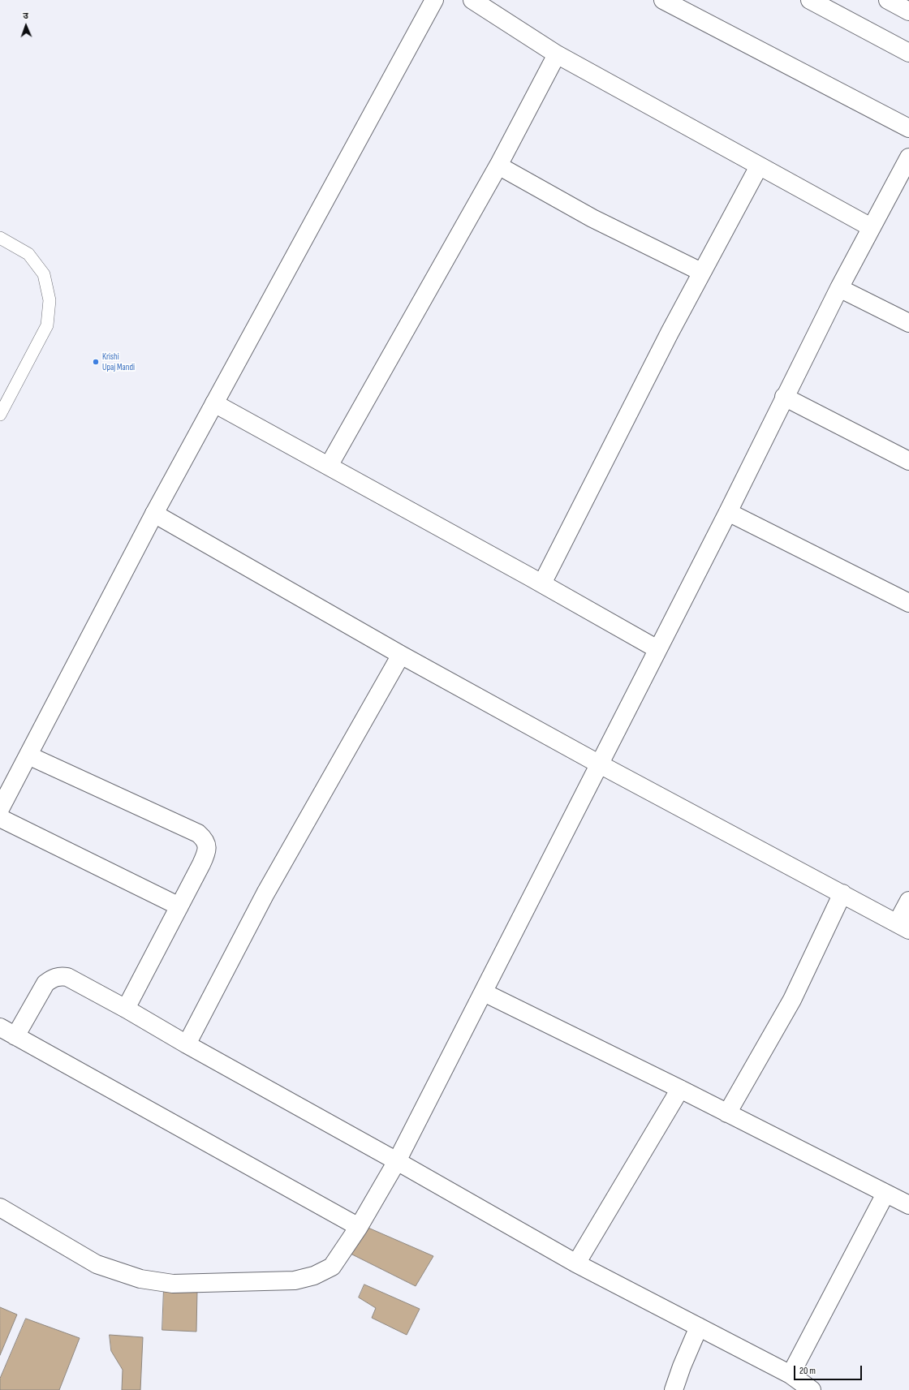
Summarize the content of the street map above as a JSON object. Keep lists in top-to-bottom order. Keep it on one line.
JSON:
{"places":["Krishi Upaj Mandi"],"scale_bar":"20 m","north":"top"}
